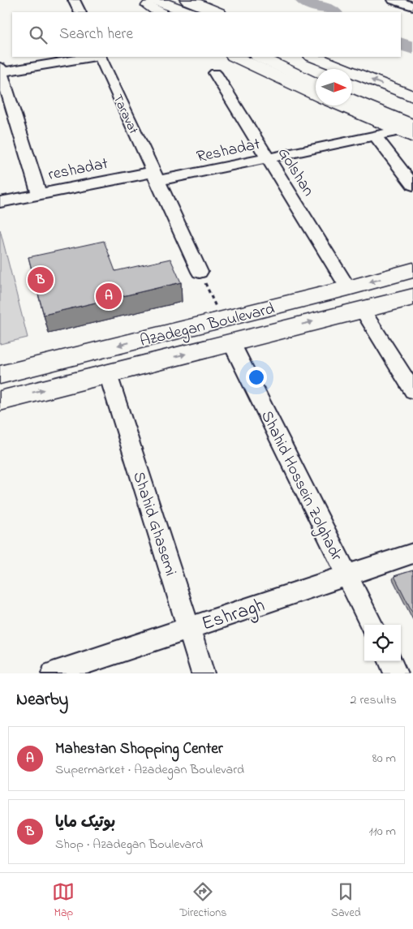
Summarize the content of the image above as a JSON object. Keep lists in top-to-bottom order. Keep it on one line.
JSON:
{"streets":{"main road":["Azadegan Boulevard"],"street":["Taravat","Reshadat","reshadat","Golshan","Shahid Hossein Zolghadr","Shahid Ghasemi","Eshragh"]},"crossings":[["Taravat","Reshadat"],["Taravat","reshadat"],["Reshadat","reshadat"],["Reshadat","Golshan"],["Golshan","Azadegan Boulevard"],["Azadegan Boulevard","Shahid Hossein Zolghadr"],["Azadegan Boulevard","Shahid Ghasemi"],["Shahid Hossein Zolghadr","Eshragh"],["Shahid Ghasemi","Eshragh"]],"north":"right","page":{"search":"Search here","pins":["B","A"],"heading":["Nearby","2 results"],"list":[{"mark":"A","name":"Mahestan Shopping Center","note":"Supermarket · Azadegan Boulevard","value":"80 m"},{"mark":"B","name":"بوتیک مایا","note":"Shop · Azadegan Boulevard","value":"110 m"}],"nav":["Map","Directions","Saved"]}}
